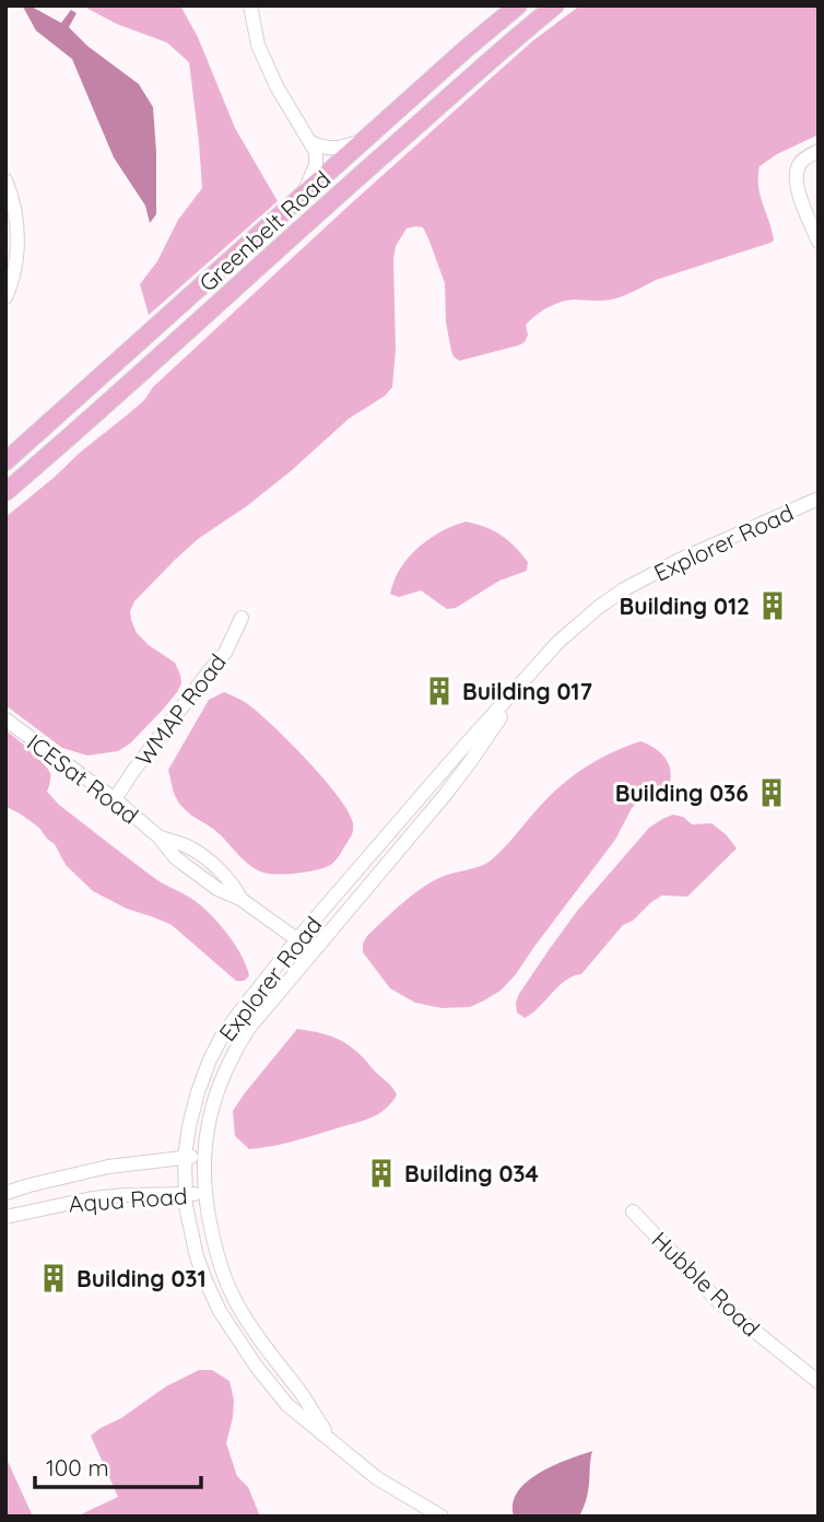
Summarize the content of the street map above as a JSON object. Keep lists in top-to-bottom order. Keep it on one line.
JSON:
{"streets":{"main road":["Greenbelt Road"],"street":["Explorer Road","WMAP Road","ICESat Road","Aqua Road","Hubble Road"]},"crossings":[["Explorer Road","ICESat Road"],["Explorer Road","Aqua Road"],["WMAP Road","ICESat Road"]],"places":{"building":["Building 012","Building 017","Building 036","Building 034","Building 031"]},"scale_bar":"100 m"}
